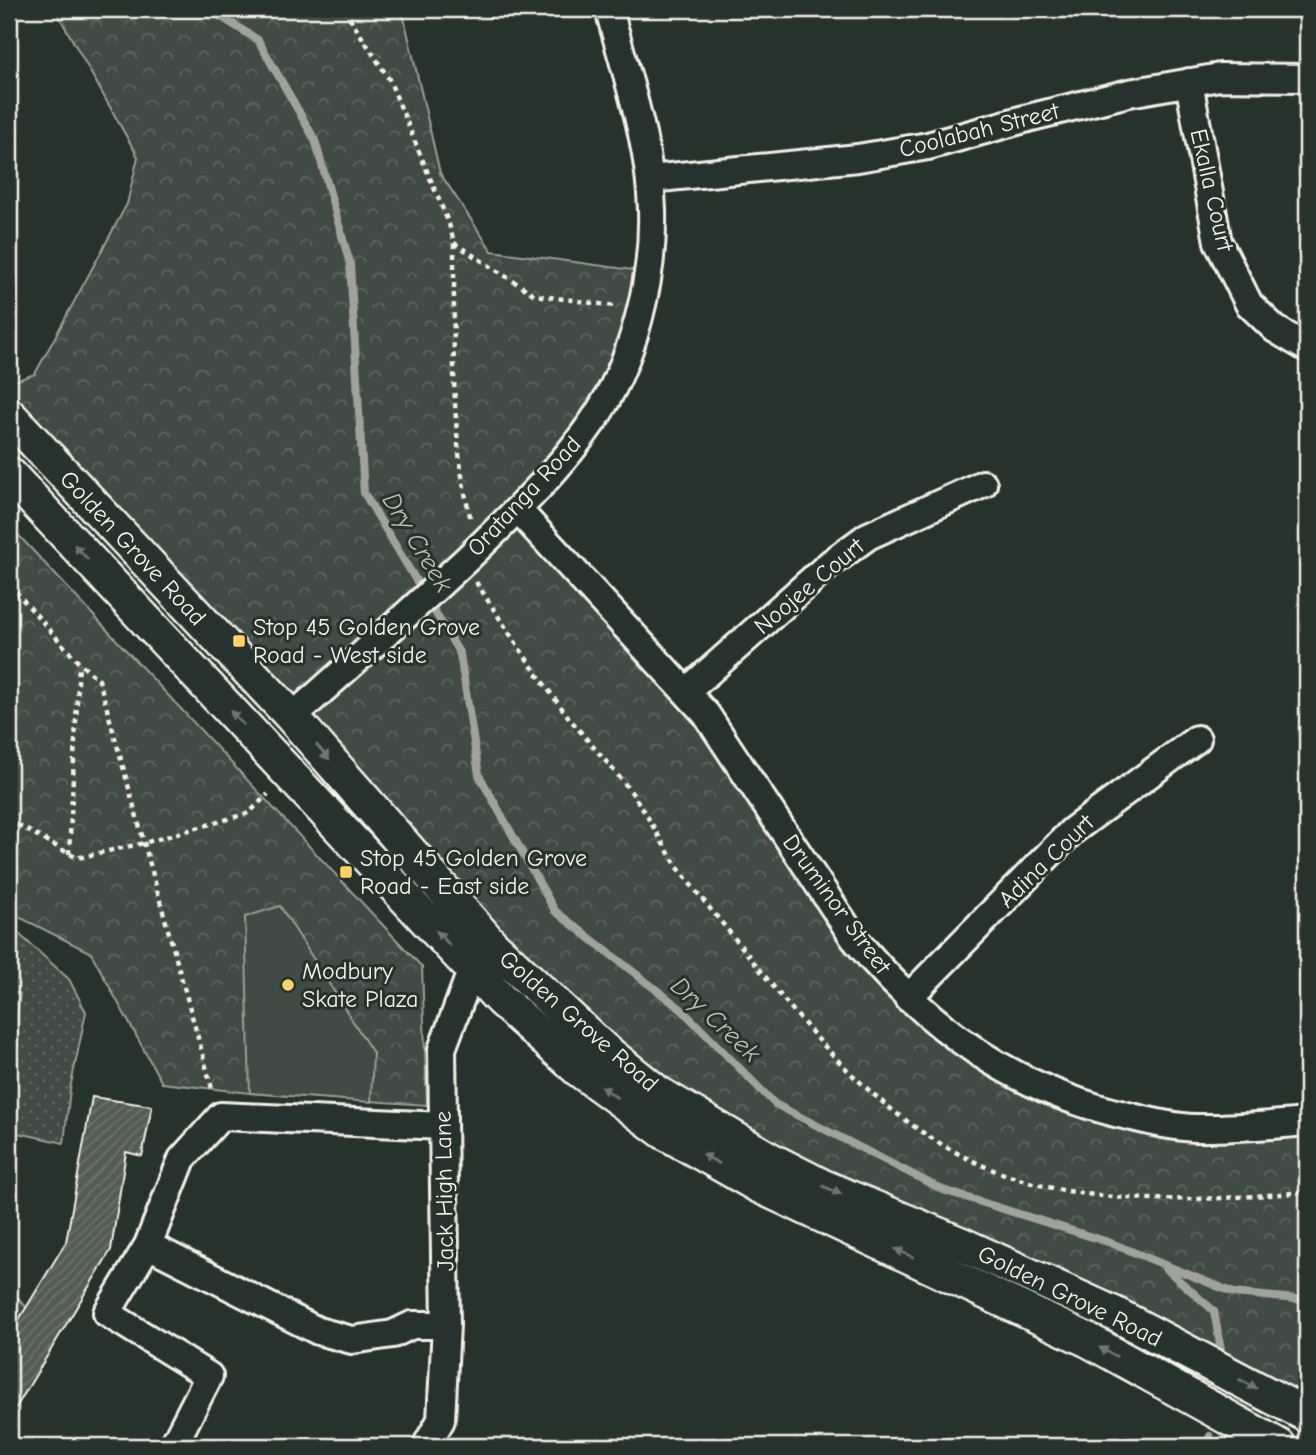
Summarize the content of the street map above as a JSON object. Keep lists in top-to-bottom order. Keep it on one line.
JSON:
{"streets":{"main road":["Golden Grove Road"],"street":["Coolabah Street","Ekalla Court","Oratanga Road","Noojee Court","Adina Court","Druminor Street","Jack High Lane"]},"crossings":[["Coolabah Street","Ekalla Court"],["Coolabah Street","Oratanga Road"],["Oratanga Road","Golden Grove Road"],["Oratanga Road","Druminor Street"],["Golden Grove Road","Jack High Lane"],["Noojee Court","Druminor Street"],["Adina Court","Druminor Street"]],"water":["Dry Creek"],"places":{"transit":["Stop 45 Golden Grove Road - West side","Stop 45 Golden Grove Road - East side"],"other":["Modbury Skate Plaza"]}}
